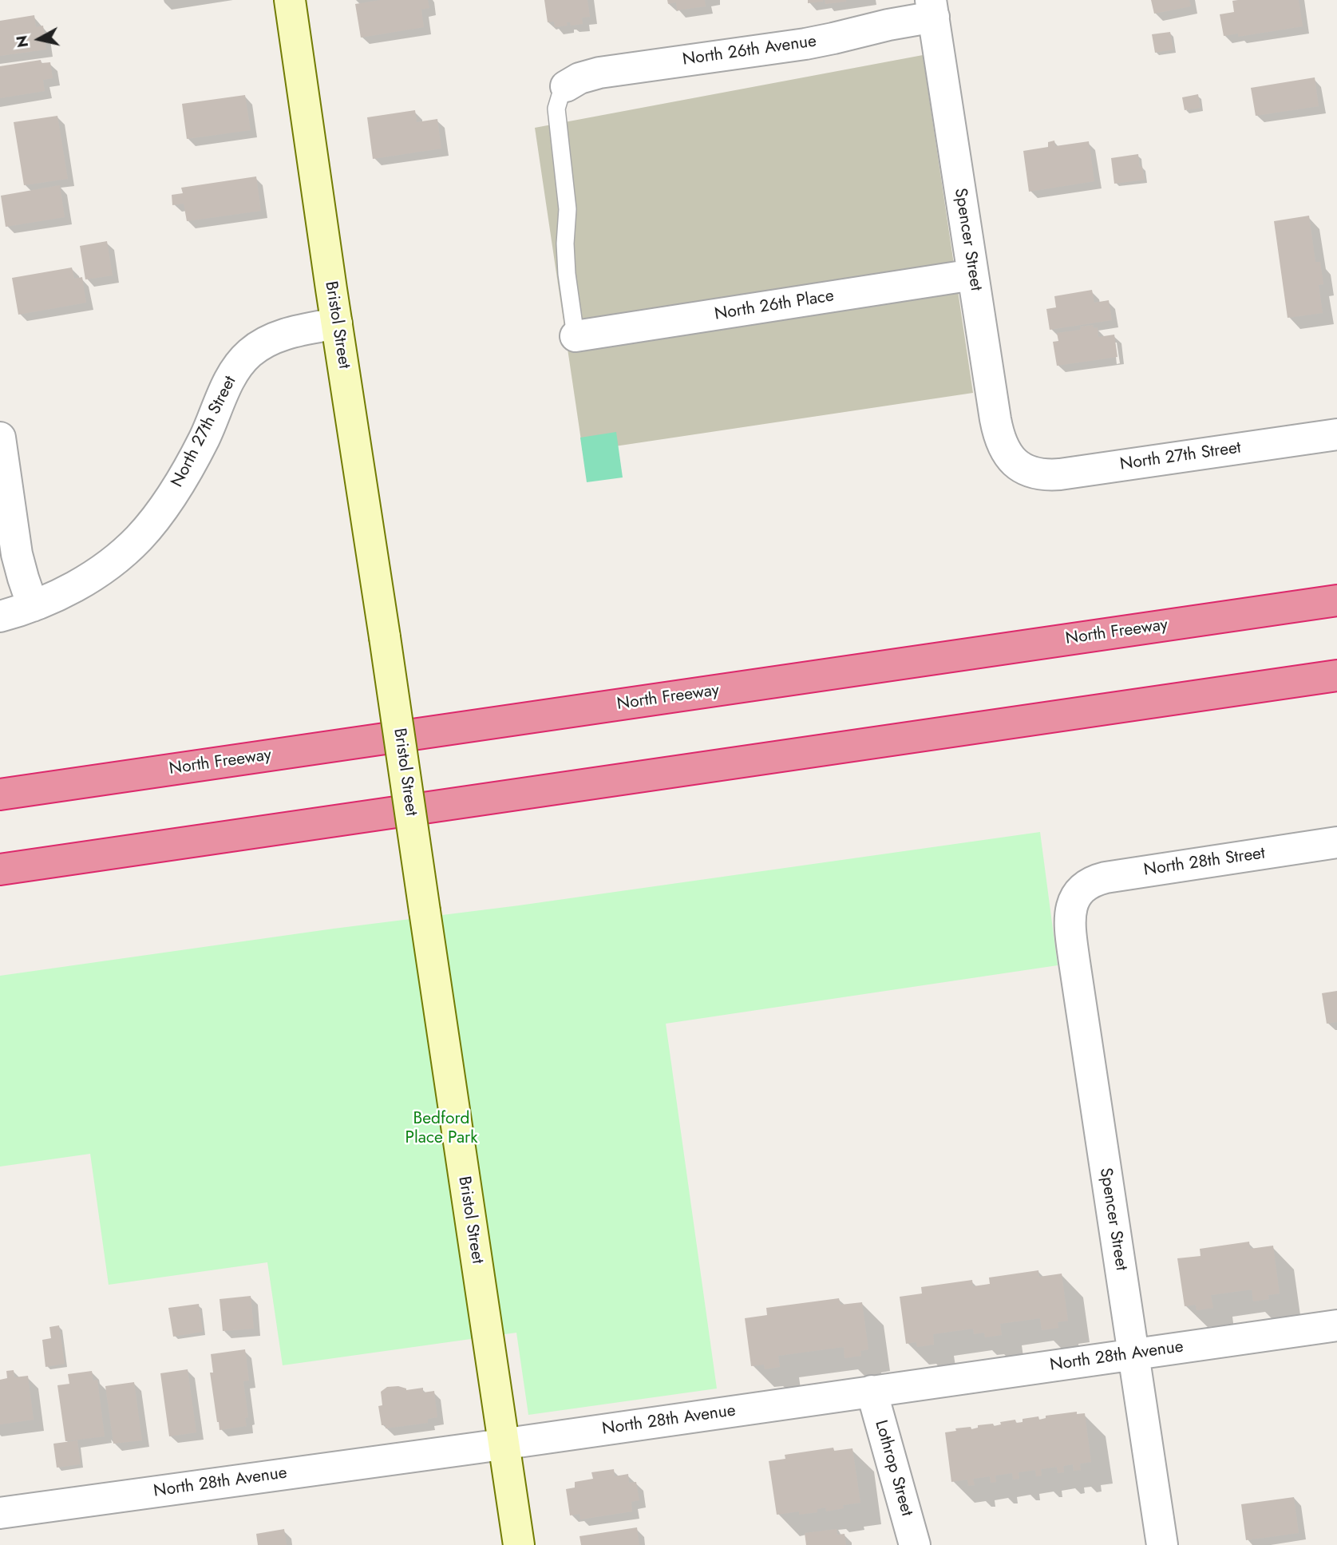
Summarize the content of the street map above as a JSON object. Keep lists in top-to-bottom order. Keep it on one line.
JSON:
{"streets":{"highway":["North Freeway"],"street":["North 26th Avenue","Spencer Street","North 26th Place","Bristol Street","North 27th Street","North 28th Street","North 28th Avenue","Lothrop Street"]},"crossings":[["North 26th Avenue","Spencer Street"],["Spencer Street","North 26th Place"],["Spencer Street","North 27th Street"],["Spencer Street","North 28th Street"],["Spencer Street","North 28th Avenue"],["Bristol Street","North 27th Street"],["Bristol Street","North 28th Avenue"],["North 28th Avenue","Lothrop Street"]],"parks":["Bedford Place Park"],"north":"left"}
